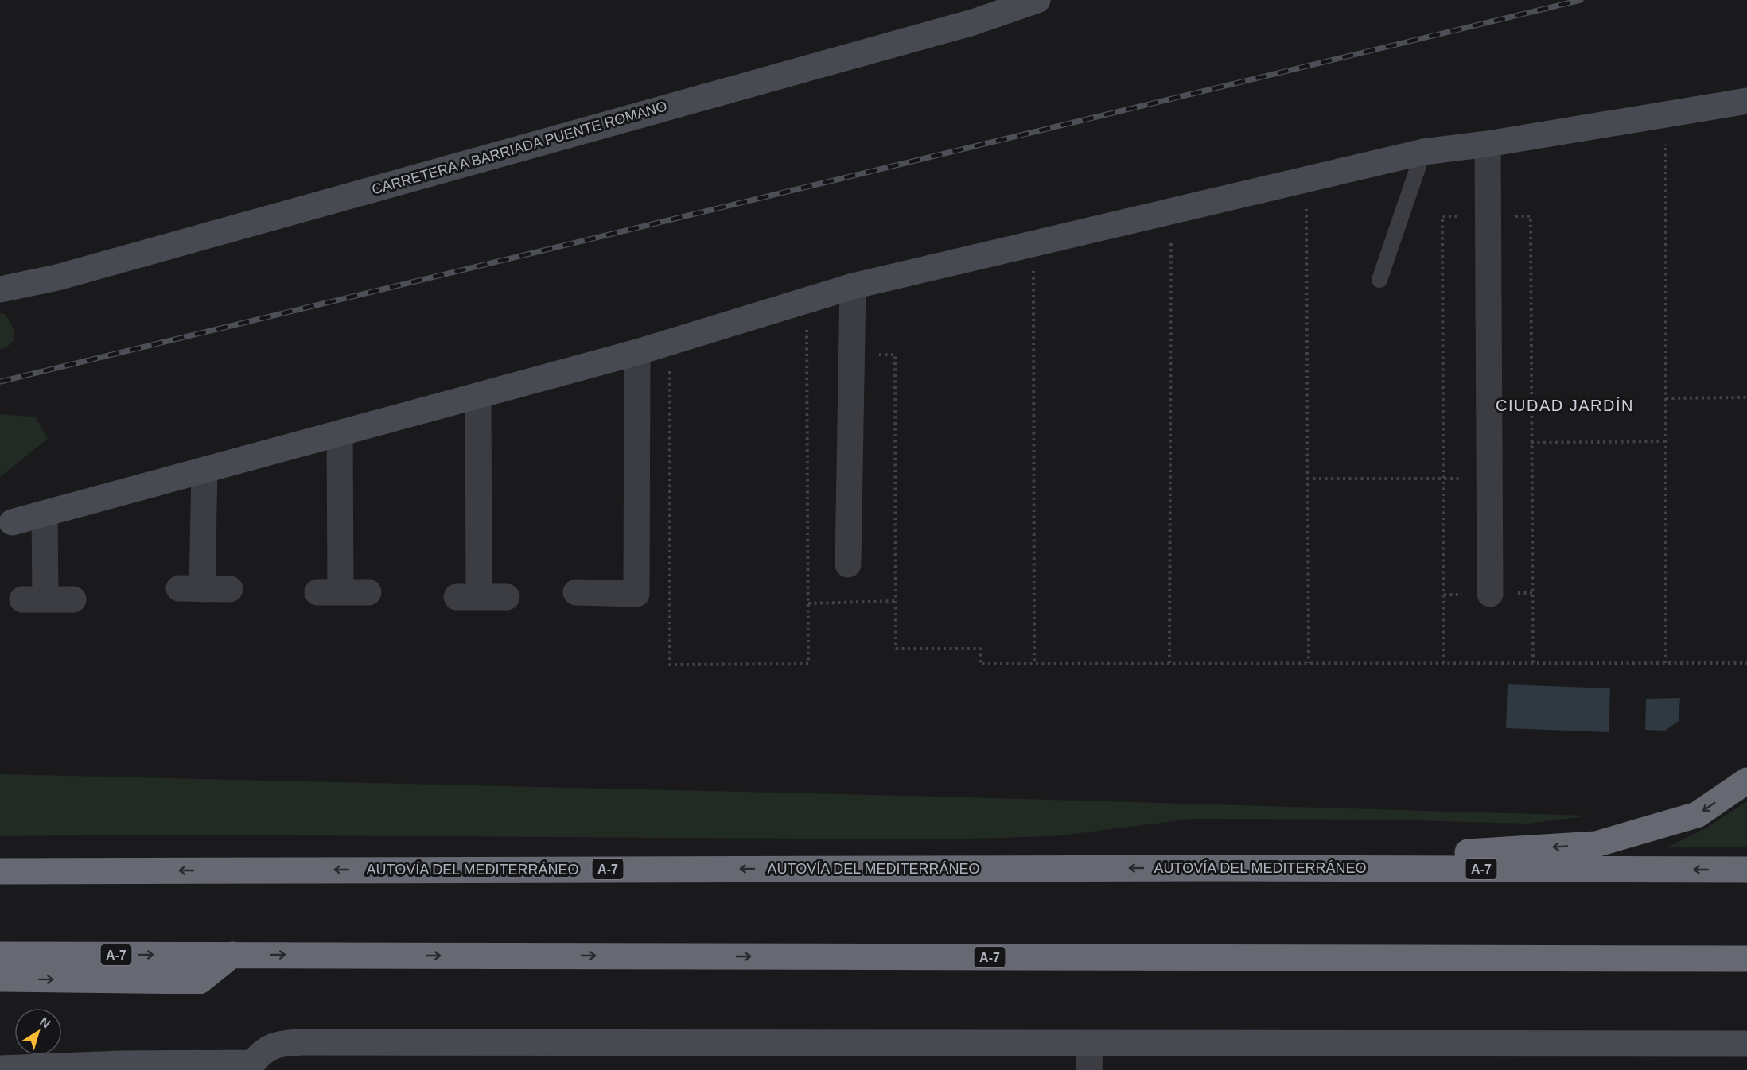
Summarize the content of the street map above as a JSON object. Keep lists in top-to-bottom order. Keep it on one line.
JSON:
{"streets":{"highway":["AUTOVÍA DEL MEDITERRÁNEO","A-7"],"street":["CARRETERA A BARRIADA PUENTE ROMANO"]},"districts":["CIUDAD JARDÍN"],"north":"top right"}
